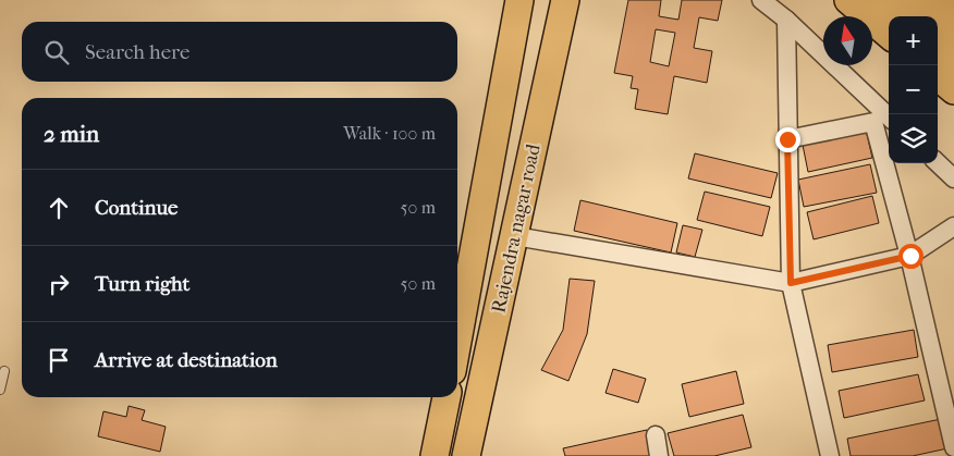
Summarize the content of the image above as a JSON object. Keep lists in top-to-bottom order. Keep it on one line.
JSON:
{"streets":{"main road":["Rajendra nagar road"]},"north":"top","page":{"map_buttons":["+","−"],"search":"Search here","heading":["2 min","Walk · 100 m"],"list":[["Continue","50 m"],["Turn right","50 m"],"Arrive at destination"]}}
